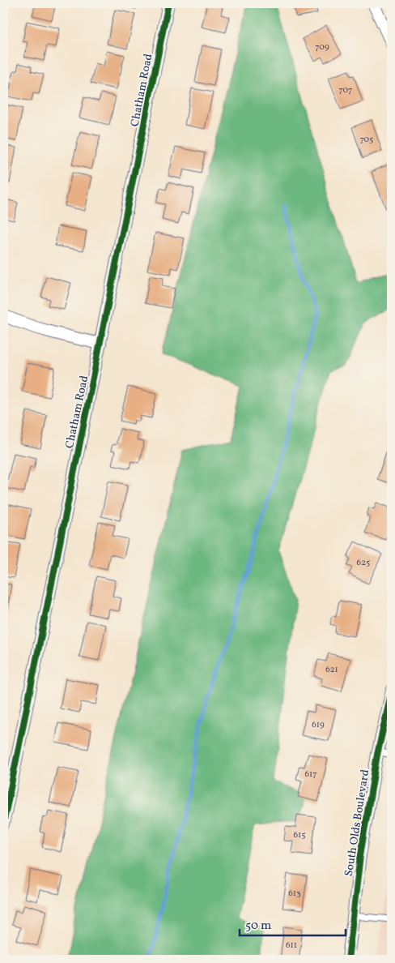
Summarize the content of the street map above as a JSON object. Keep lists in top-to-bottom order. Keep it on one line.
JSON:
{"streets":{"street":["Chatham Road","South Olds Boulevard"]},"house_numbers":["709","707","705","625","621","619","617","615","613","611"],"scale_bar":"50 m"}
